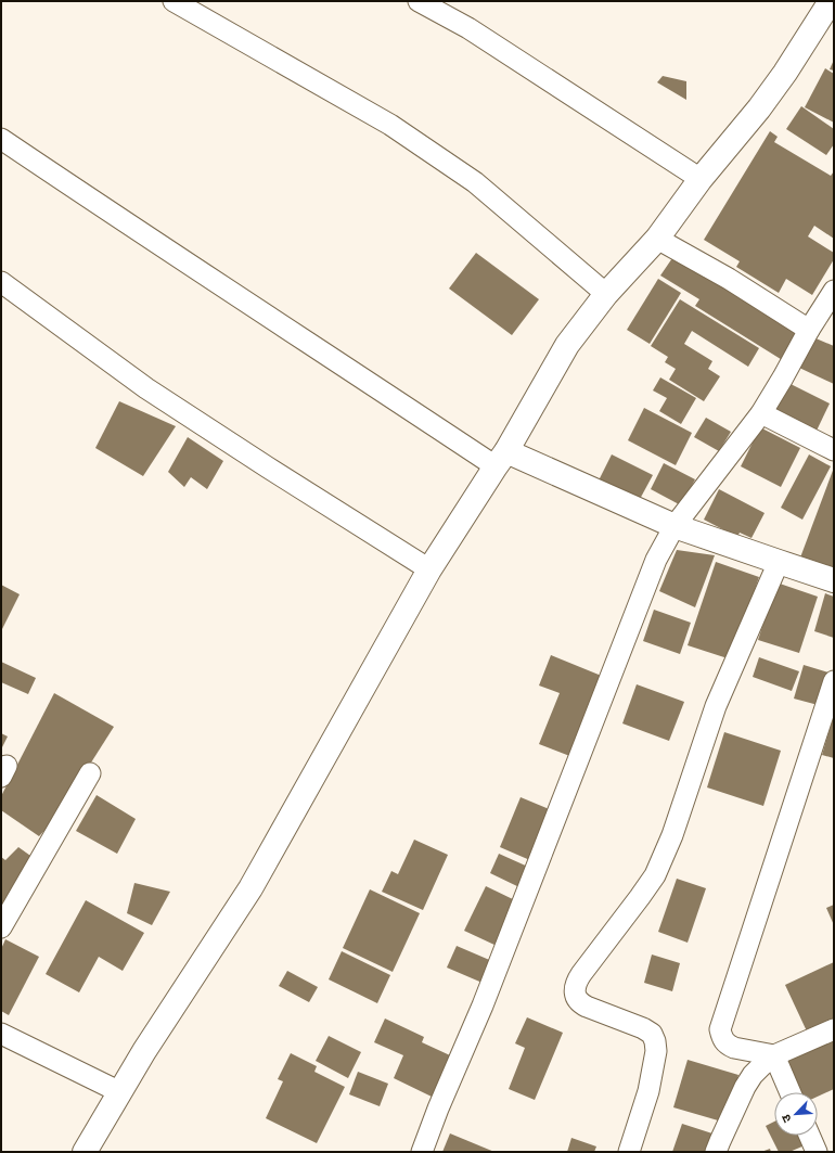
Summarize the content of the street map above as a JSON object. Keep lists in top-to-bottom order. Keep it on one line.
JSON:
{"north":"bottom left"}
